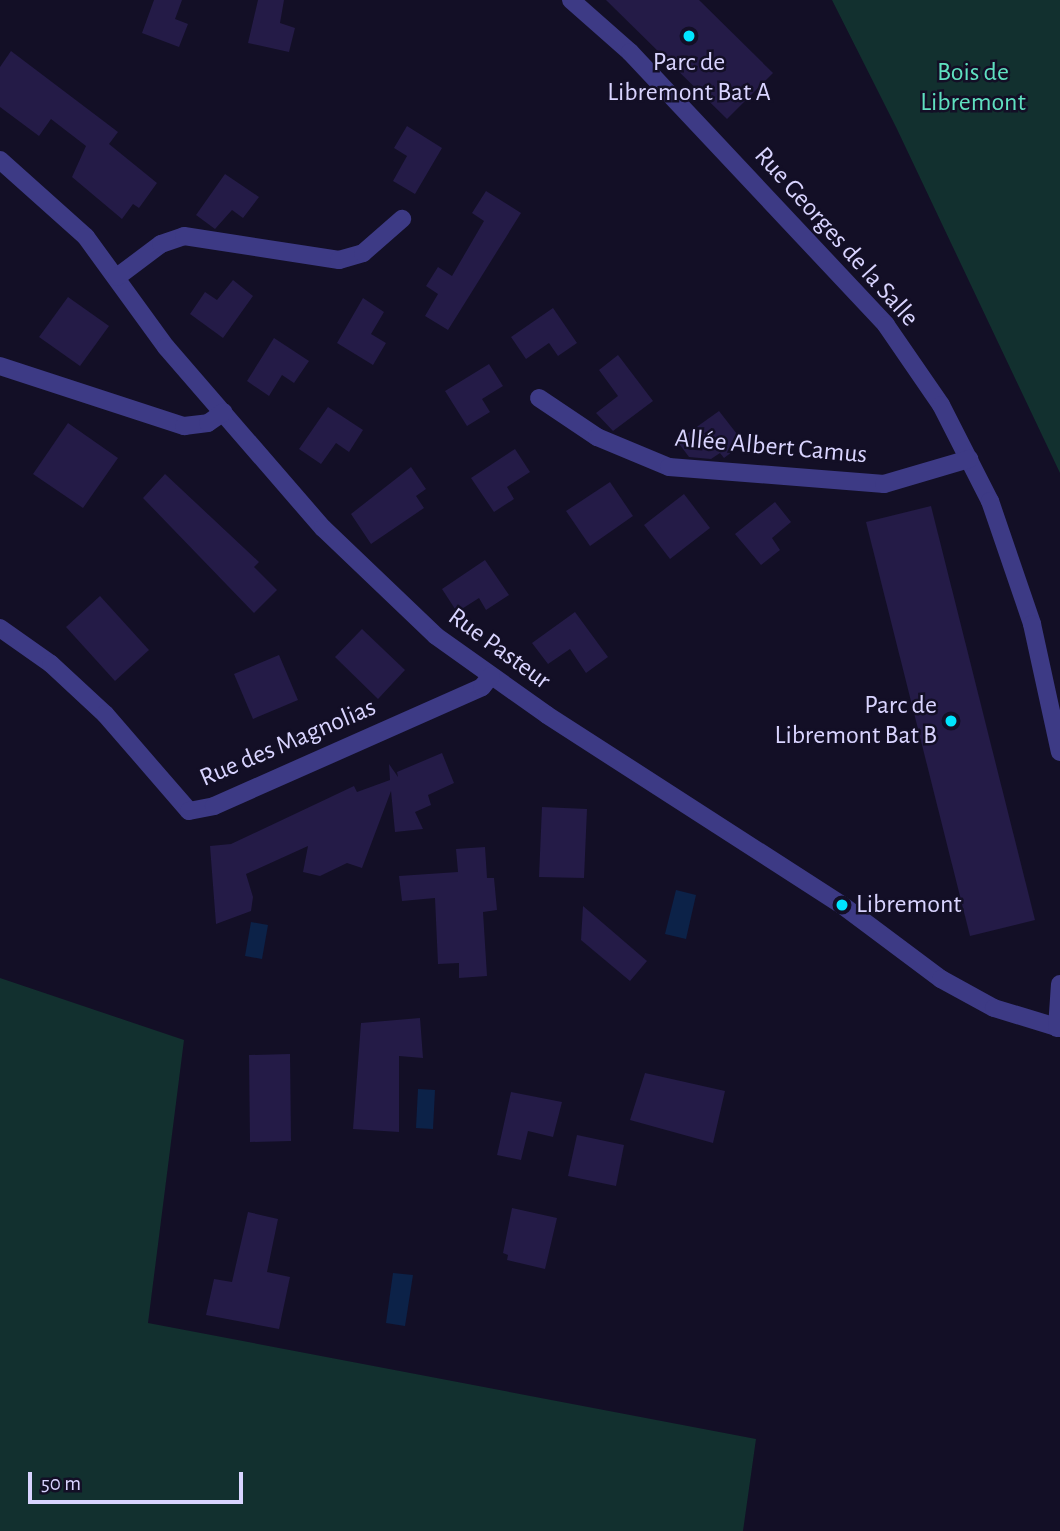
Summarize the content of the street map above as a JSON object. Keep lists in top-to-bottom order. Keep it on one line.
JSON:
{"streets":{"street":["Rue Georges de la Salle","Allée Albert Camus","Rue Pasteur","Rue des Magnolias"]},"crossings":[["Rue Georges de la Salle","Allée Albert Camus"],["Rue Pasteur","Rue des Magnolias"]],"parks":["Bois de Libremont"],"places":["Parc de Libremont Bat A","Parc de Libremont Bat B","Libremont"],"scale_bar":"50 m"}
